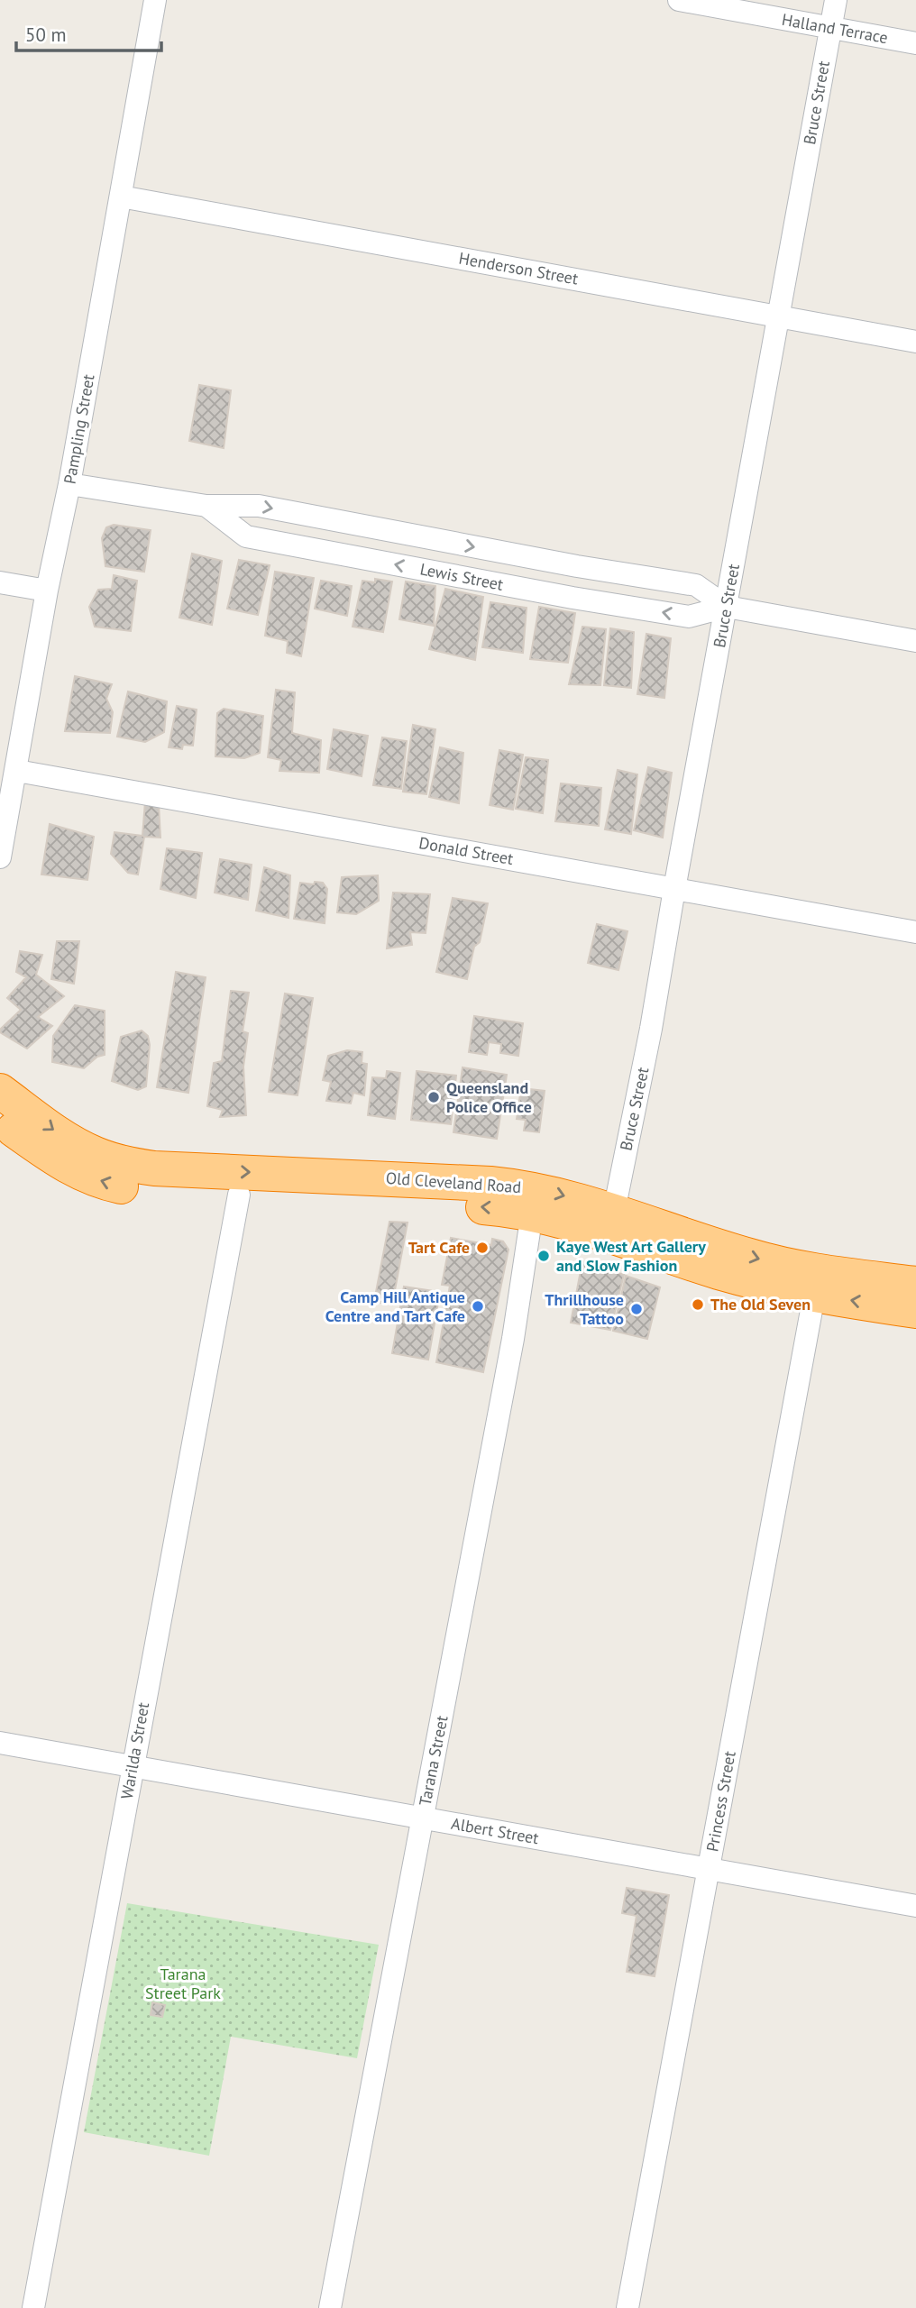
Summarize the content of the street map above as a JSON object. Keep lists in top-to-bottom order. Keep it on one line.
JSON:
{"streets":{"highway":["Old Cleveland Road"],"street":["Halland Terrace","Bruce Street","Henderson Street","Pampling Street","Lewis Street","Donald Street","Warilda Street","Tarana Street","Princess Street","Albert Street"]},"crossings":[["Halland Terrace","Bruce Street"],["Bruce Street","Henderson Street"],["Bruce Street","Lewis Street"],["Bruce Street","Donald Street"],["Bruce Street","Old Cleveland Road"],["Henderson Street","Pampling Street"],["Pampling Street","Lewis Street"],["Pampling Street","Donald Street"],["Old Cleveland Road","Warilda Street"],["Old Cleveland Road","Tarana Street"],["Old Cleveland Road","Princess Street"],["Warilda Street","Albert Street"],["Tarana Street","Albert Street"],["Princess Street","Albert Street"]],"parks":["Tarana Street Park"],"places":["Queensland Police Office","Tart Cafe","Kaye West Art Gallery and Slow Fashion","The Old Seven","Camp Hill Antique Centre and Tart Cafe","Thrillhouse Tattoo"],"scale_bar":"50 m"}
